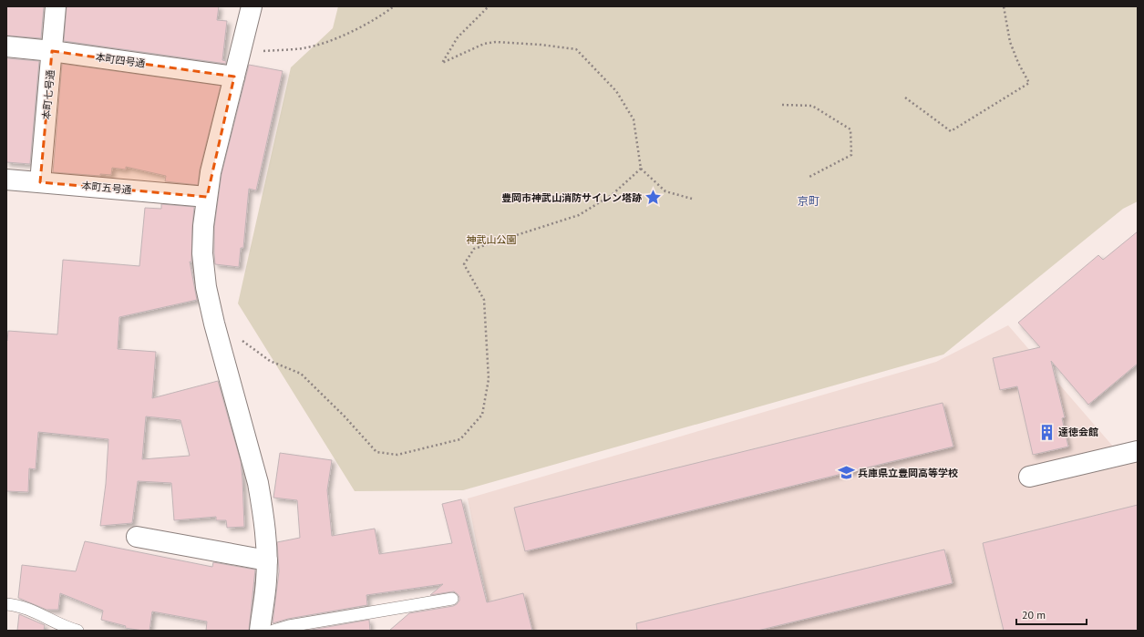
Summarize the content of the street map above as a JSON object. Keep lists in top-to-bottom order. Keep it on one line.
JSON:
{"streets":{"street":["本町四号通","本町七号通","本町五号通"]},"crossings":[["本町四号通","本町七号通"],["本町七号通","本町五号通"]],"districts":["京町"],"parks":["神武山公園"],"places":{"place":["豊岡市神武山消防サイレン塔跡"],"building":["達徳会館"],"school or university":["兵庫県立豊岡高等学校"]},"scale_bar":"20 m"}
